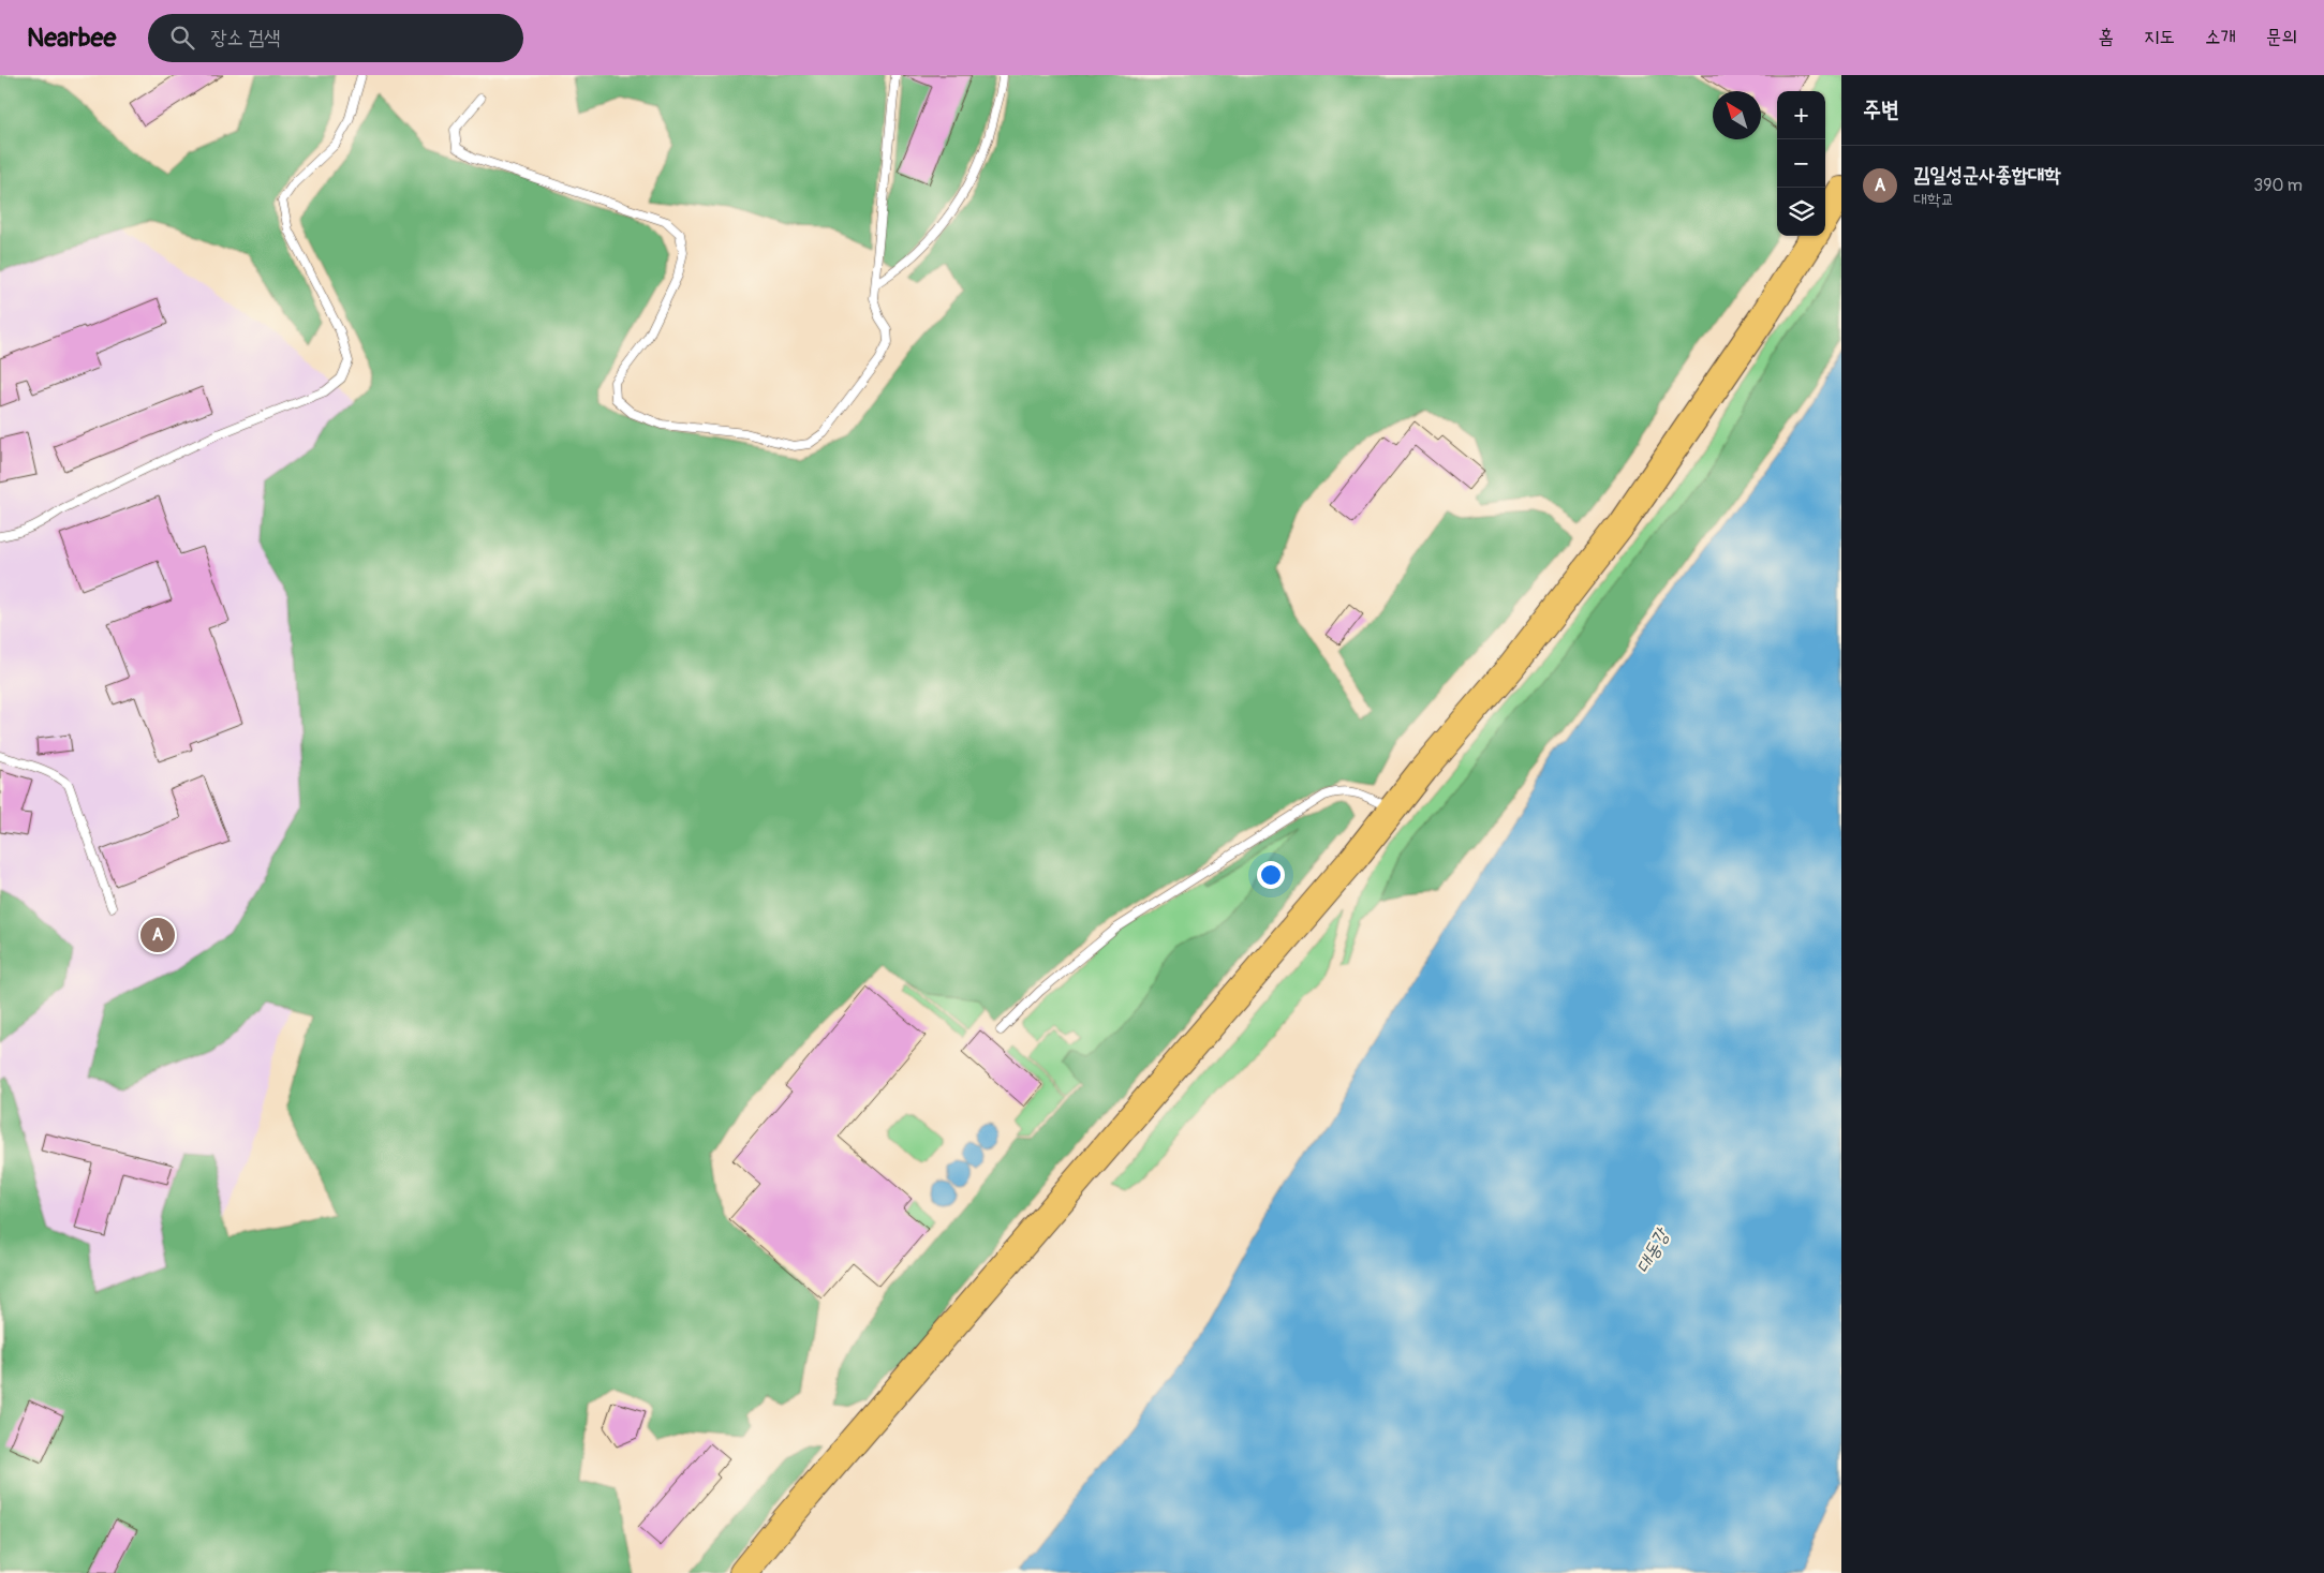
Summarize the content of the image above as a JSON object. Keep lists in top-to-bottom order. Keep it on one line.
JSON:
{"water":["대동강"],"north":"top left","page":{"header":"Nearbee","search":"장소 검색","nav":["홈","지도","소개","문의"],"heading":"주변","map_buttons":["+","−"],"list":[{"mark":"A","name":"김일성군사종합대학","note":"대학교","value":"390 m"}],"pins":"A"}}
